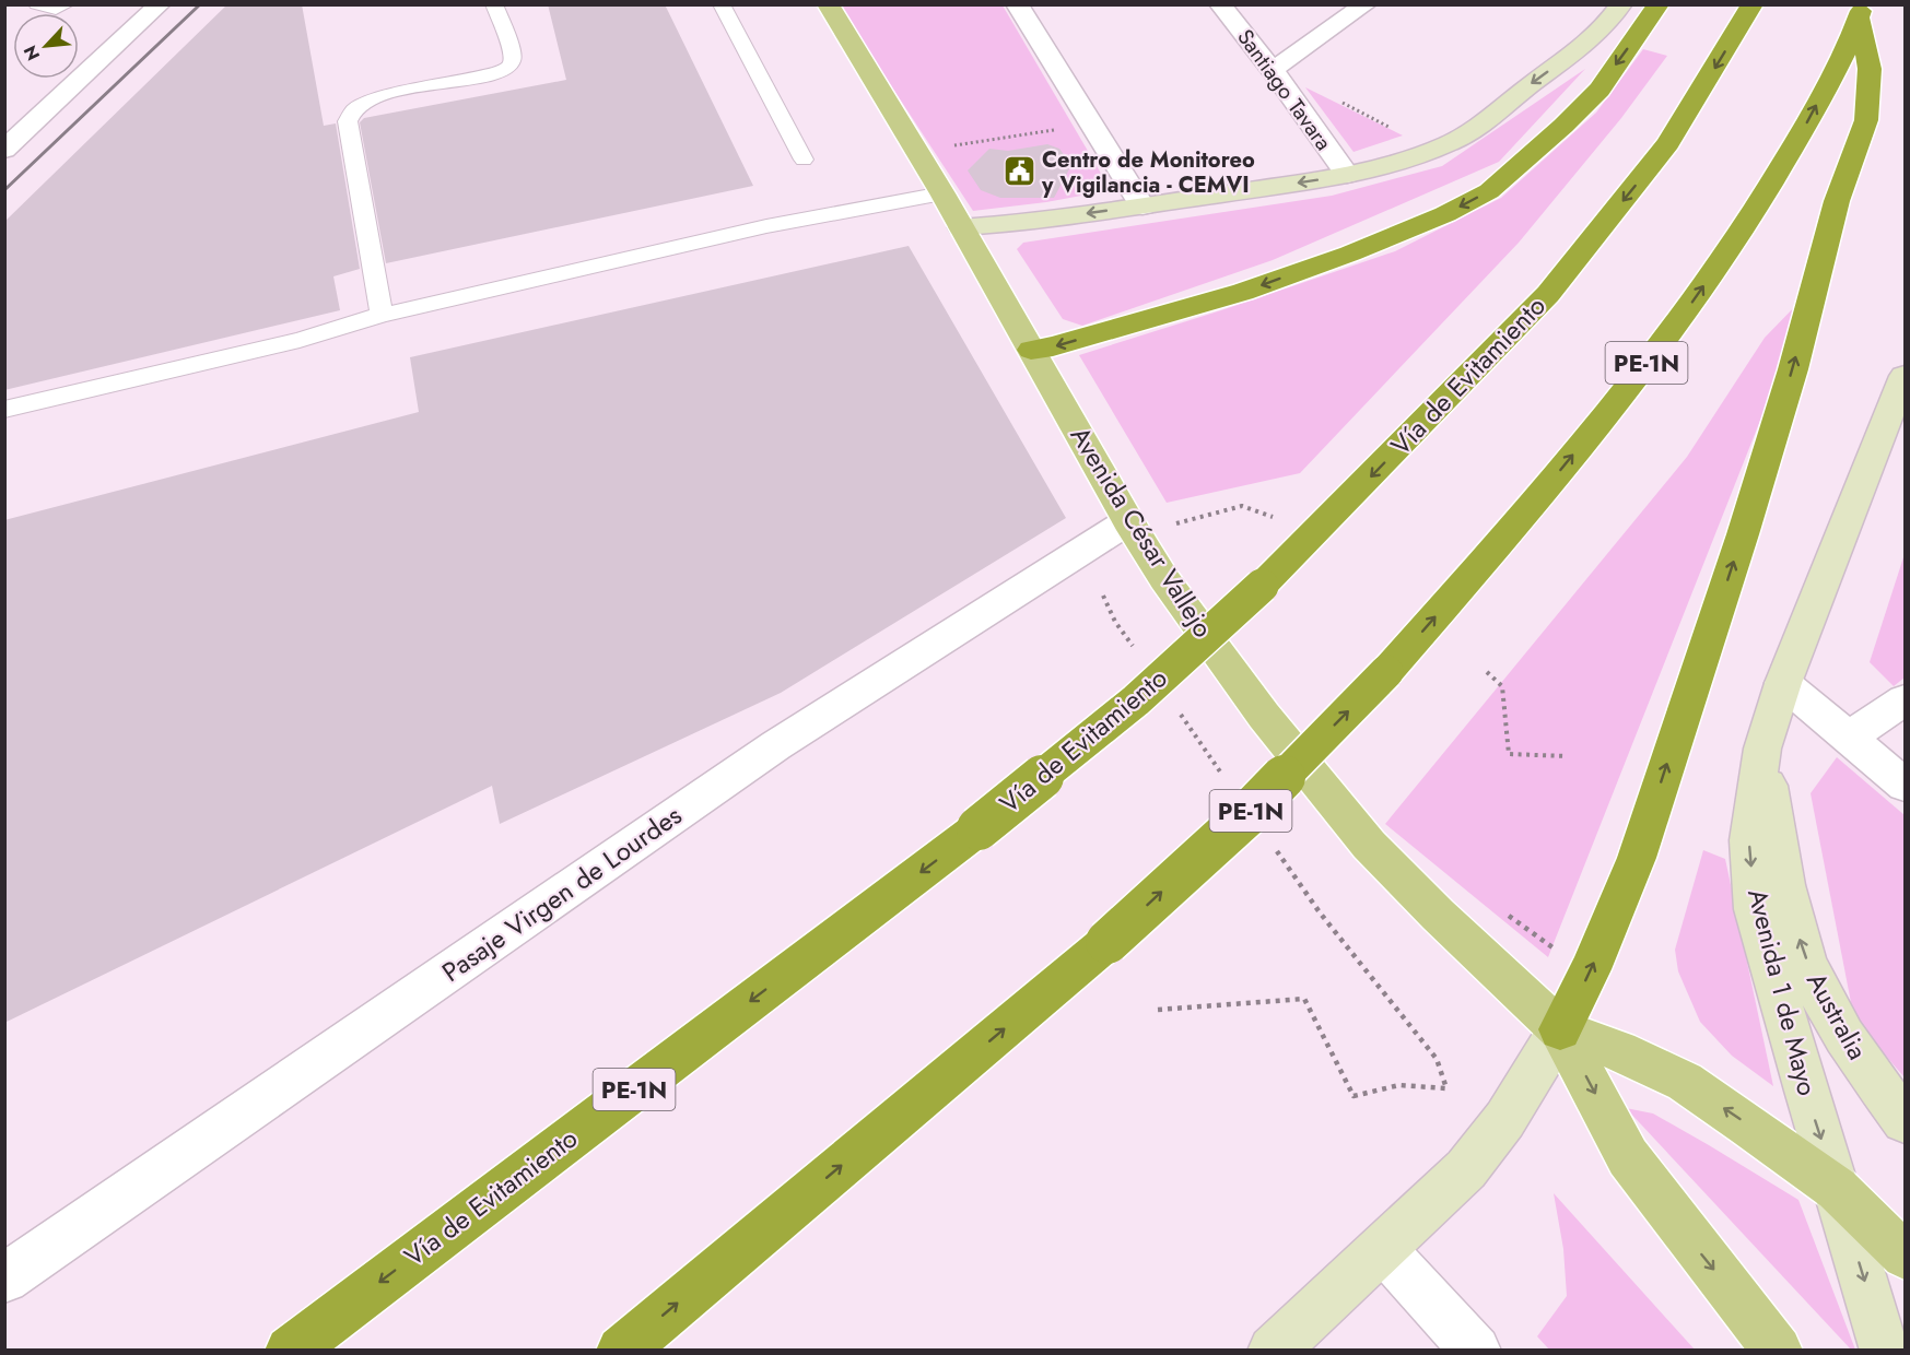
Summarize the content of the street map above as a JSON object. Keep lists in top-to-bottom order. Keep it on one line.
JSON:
{"streets":{"highway":["PE-1N","Vía de Evitamiento"],"main road":["Avenida César Vallejo"],"street":["Santiago Tavara","Pasaje Virgen de Lourdes","Avenida 1 de Mayo","Australia"]},"crossings":[["Avenida César Vallejo","Pasaje Virgen de Lourdes"],["Avenida César Vallejo","Avenida 1 de Mayo"],["Avenida 1 de Mayo","Australia"]],"one_way":["Avenida 1 de Mayo","Australia"],"places":{"public building":["Centro de Monitoreo y Vigilancia - CEMVI"]},"north":"bottom left"}
